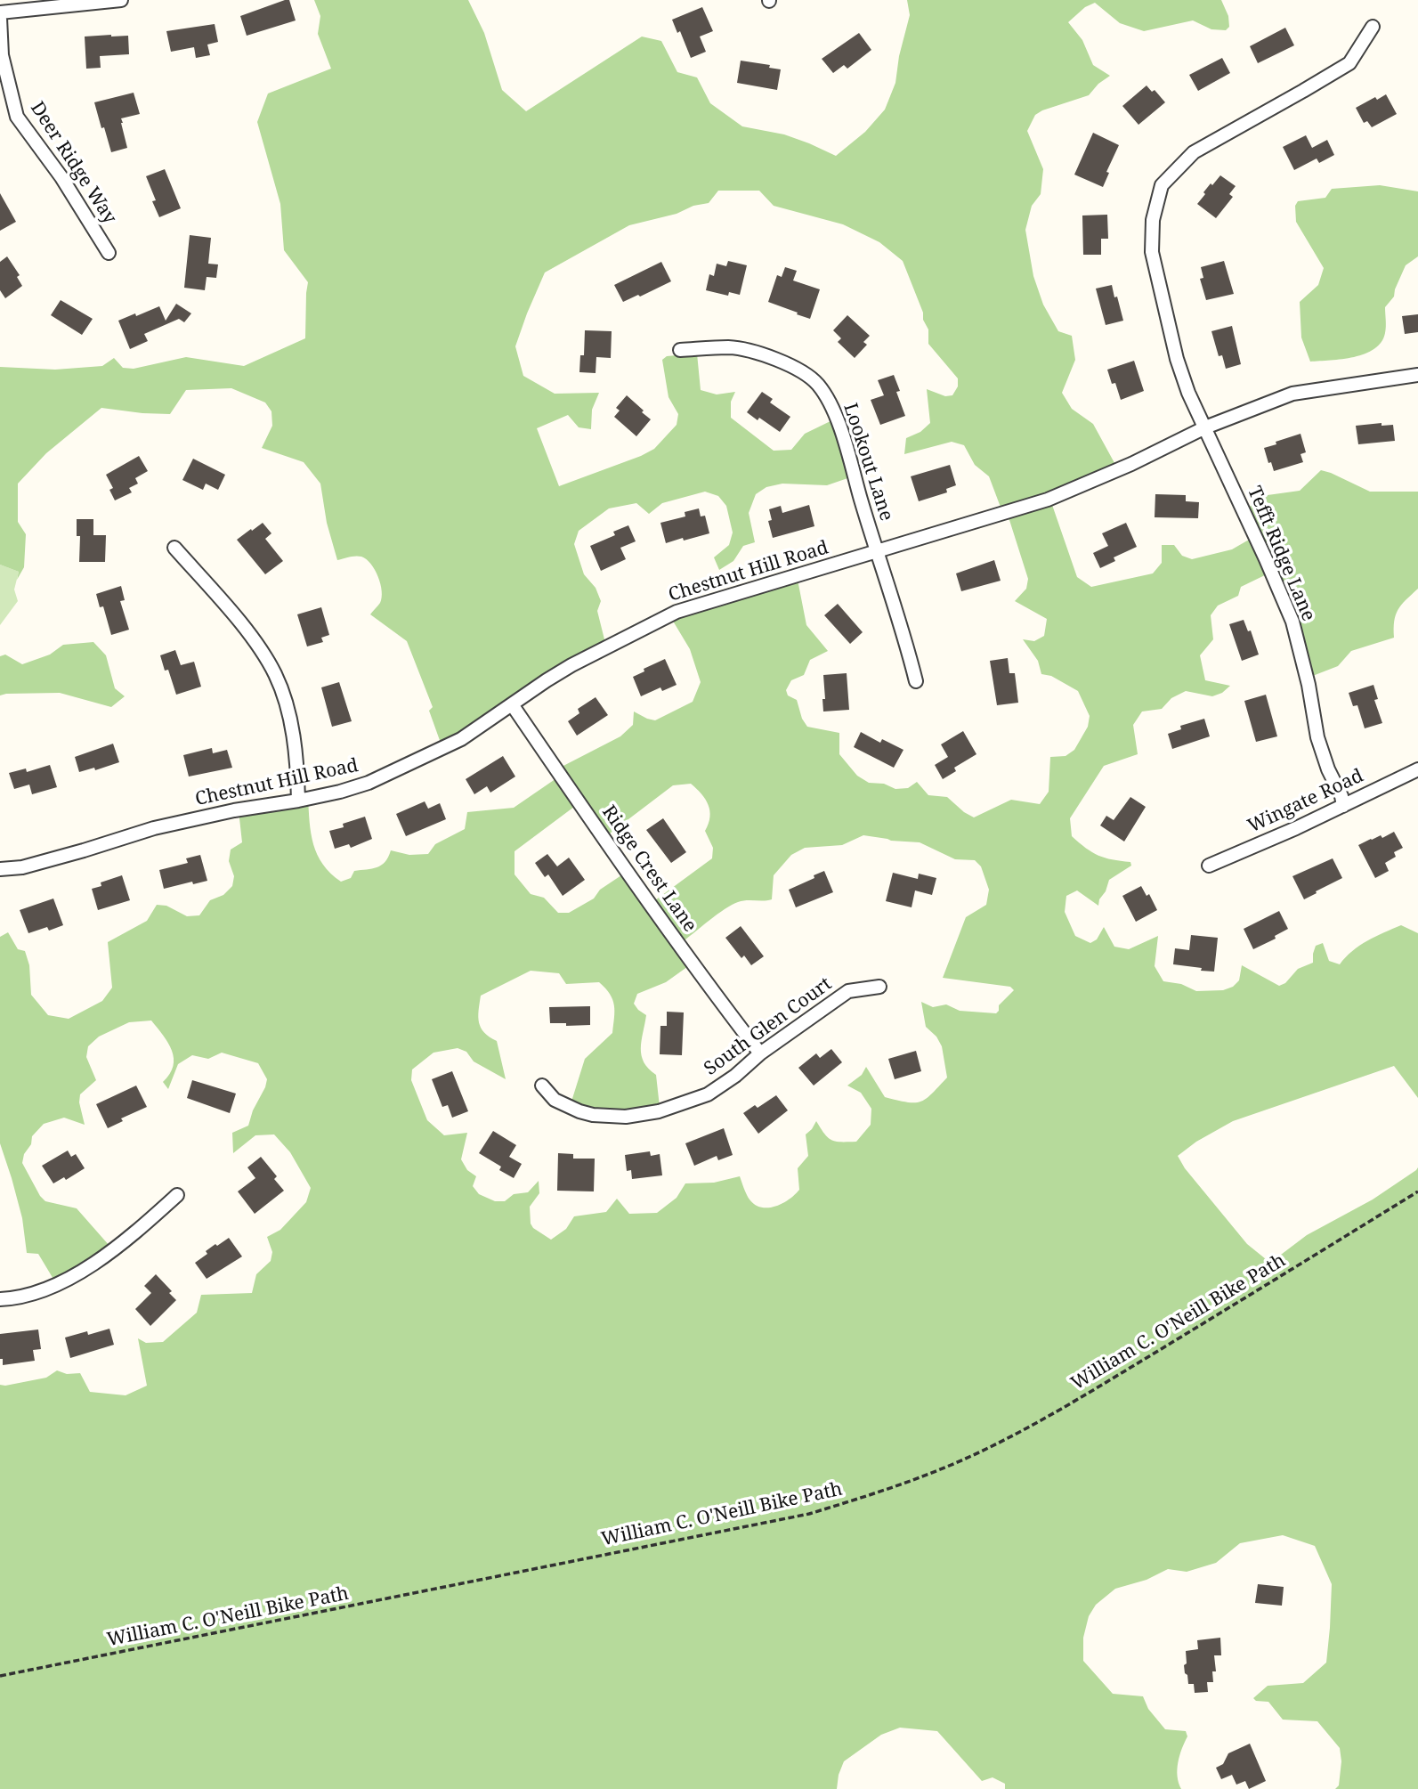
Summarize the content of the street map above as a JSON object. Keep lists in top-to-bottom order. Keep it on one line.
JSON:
{"streets":{"street":["Deer Ridge Way","Lookout Lane","Tefft Ridge Lane","Chestnut Hill Road","Wingate Road","Ridge Crest Lane","South Glen Court"],"path":["William C. O'Neill Bike Path"]},"crossings":[["Lookout Lane","Chestnut Hill Road"],["Tefft Ridge Lane","Chestnut Hill Road"],["Tefft Ridge Lane","Wingate Road"],["Chestnut Hill Road","Ridge Crest Lane"],["Ridge Crest Lane","South Glen Court"]]}
